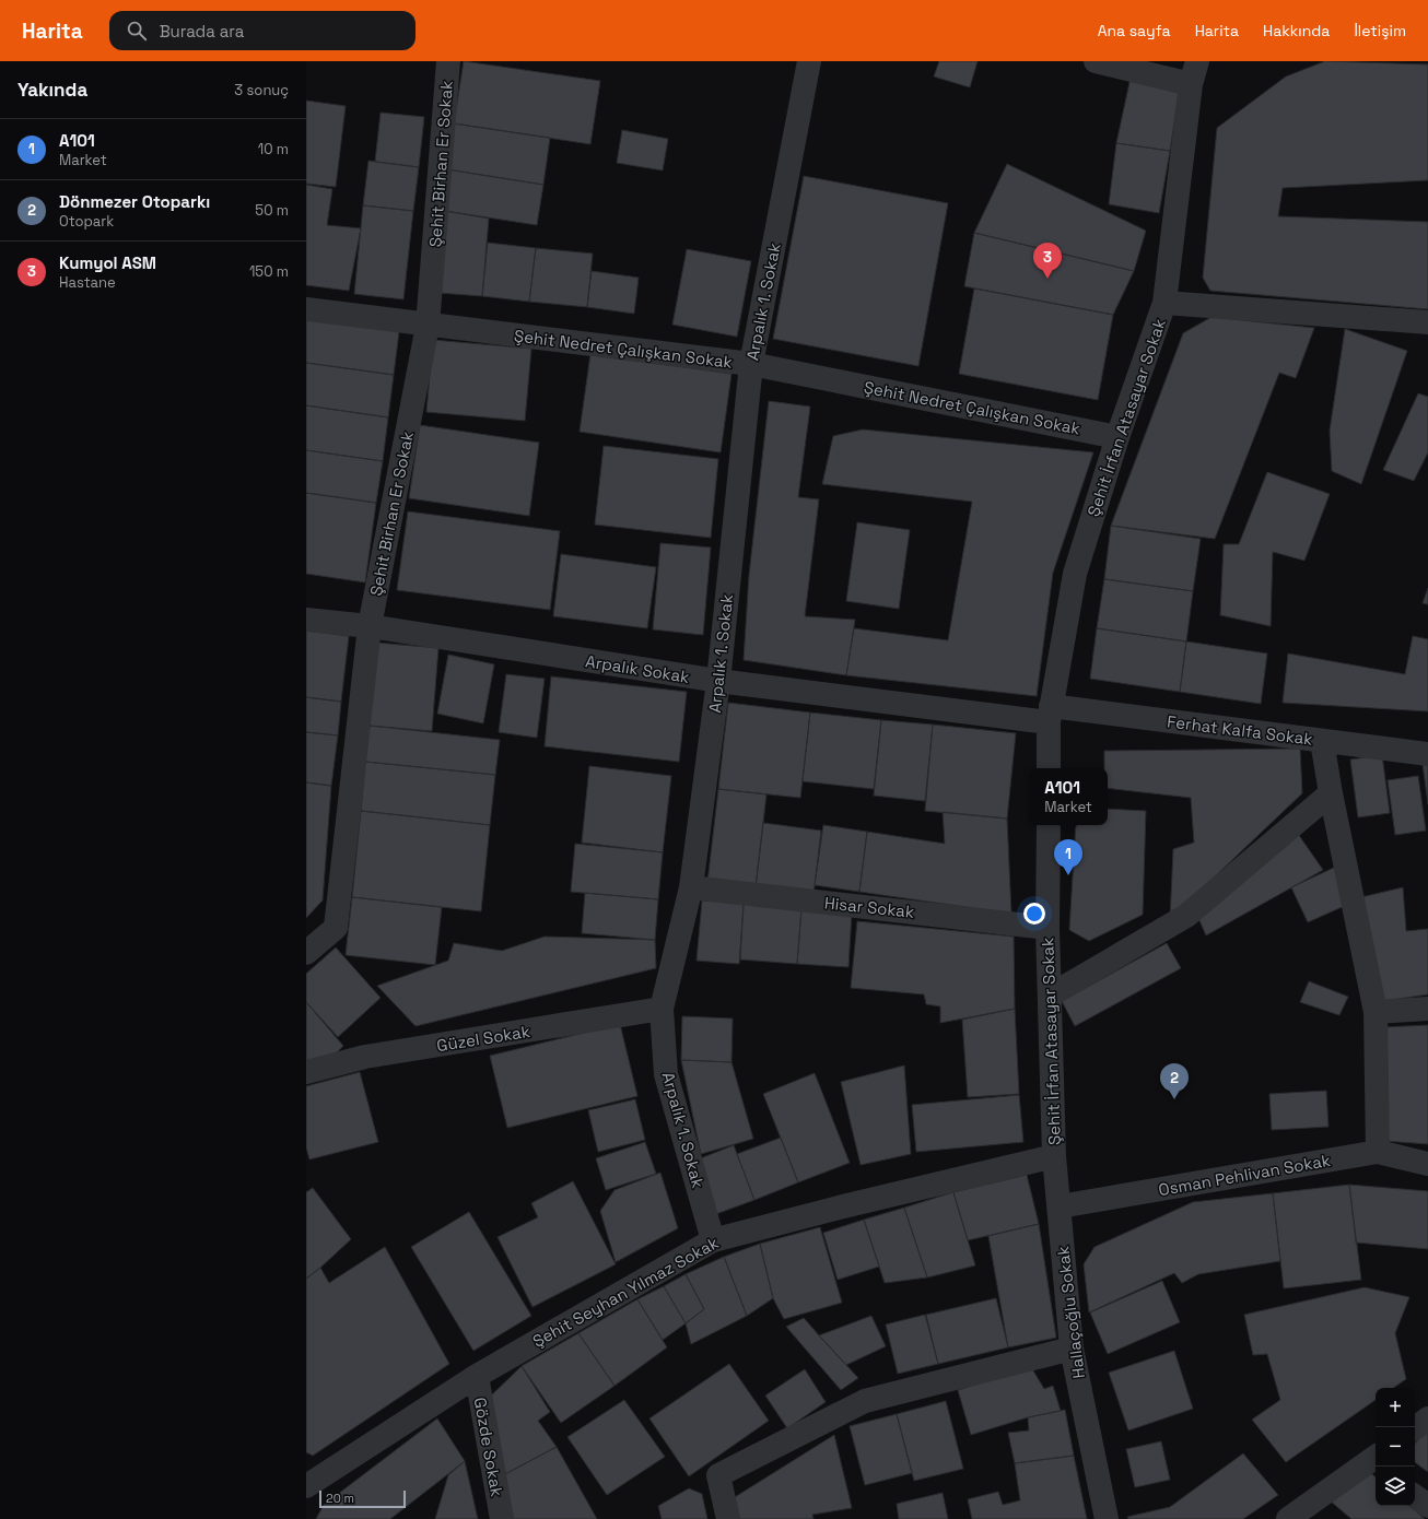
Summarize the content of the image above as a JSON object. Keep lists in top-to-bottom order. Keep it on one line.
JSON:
{"streets":{"street":["Şehit Birhan Er Sokak","Arpalık 1. Sokak","Şehit Nedret Çalışkan Sokak","Şehit İrfan Atasayar Sokak","Arpalık Sokak","Ferhat Kalfa Sokak","Hisar Sokak","Güzel Sokak","Osman Pehlivan Sokak","Şehit Seyhan Yılmaz Sokak","Hallaçoğlu Sokak","Gözde Sokak"]},"crossings":[["Şehit Birhan Er Sokak","Şehit Nedret Çalışkan Sokak"],["Şehit Birhan Er Sokak","Arpalık Sokak"],["Arpalık 1. Sokak","Şehit Nedret Çalışkan Sokak"],["Arpalık 1. Sokak","Arpalık Sokak"],["Arpalık 1. Sokak","Hisar Sokak"],["Arpalık 1. Sokak","Güzel Sokak"],["Arpalık 1. Sokak","Şehit Seyhan Yılmaz Sokak"],["Şehit Nedret Çalışkan Sokak","Şehit İrfan Atasayar Sokak"],["Şehit İrfan Atasayar Sokak","Arpalık Sokak"],["Şehit İrfan Atasayar Sokak","Ferhat Kalfa Sokak"],["Şehit İrfan Atasayar Sokak","Hisar Sokak"],["Şehit İrfan Atasayar Sokak","Şehit Seyhan Yılmaz Sokak"],["Şehit İrfan Atasayar Sokak","Hallaçoğlu Sokak"],["Arpalık Sokak","Ferhat Kalfa Sokak"],["Osman Pehlivan Sokak","Hallaçoğlu Sokak"],["Şehit Seyhan Yılmaz Sokak","Hallaçoğlu Sokak"],["Şehit Seyhan Yılmaz Sokak","Gözde Sokak"]],"scale_bar":"20 m","page":{"header":"Harita","search":"Burada ara","nav":["Ana sayfa","Harita","Hakkında","İletişim"],"heading":["Yakında","3 sonuç"],"list":[{"mark":"1","name":"A101","note":"Market","value":"10 m"},{"mark":"2","name":"Dönmezer Otoparkı","note":"Otopark","value":"50 m"},{"mark":"3","name":"Kumyol ASM","note":"Hastane","value":"150 m"}],"pins":["3","1","2"],"popup":["A101","Market"],"map_buttons":["+","−"],"scale":"20 m"}}
